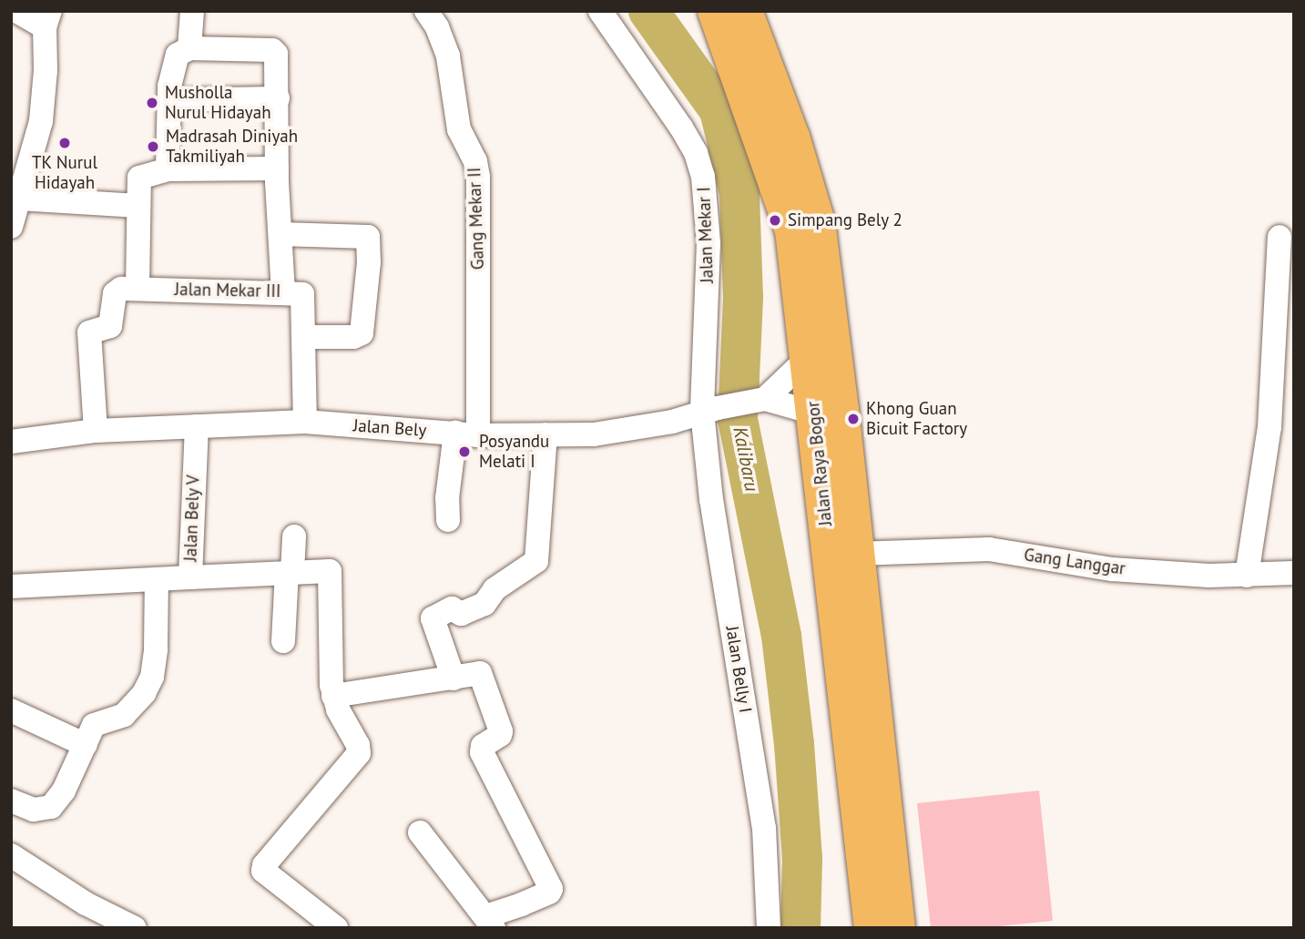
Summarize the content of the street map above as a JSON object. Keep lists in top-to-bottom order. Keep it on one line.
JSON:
{"streets":{"highway":["Jalan Raya Bogor"],"street":["Gang Mekar II","Jalan Mekar I","Jalan Mekar III","Jalan Bely","Jalan Bely V","Gang Langgar","Jalan Belly I"]},"crossings":[["Gang Mekar II","Jalan Bely"],["Jalan Mekar I","Jalan Bely"],["Jalan Mekar I","Jalan Belly I"],["Jalan Mekar III","Jalan Bely"],["Jalan Bely","Jalan Raya Bogor"],["Jalan Bely","Jalan Bely V"],["Jalan Bely","Jalan Belly I"],["Jalan Raya Bogor","Gang Langgar"]],"water":["Kalibaru"],"places":["Musholla Nurul Hidayah","TK Nurul Hidayah","Madrasah Diniyah Takmiliyah","Simpang Bely 2","Khong Guan Bicuit Factory","Posyandu Melati I"]}
